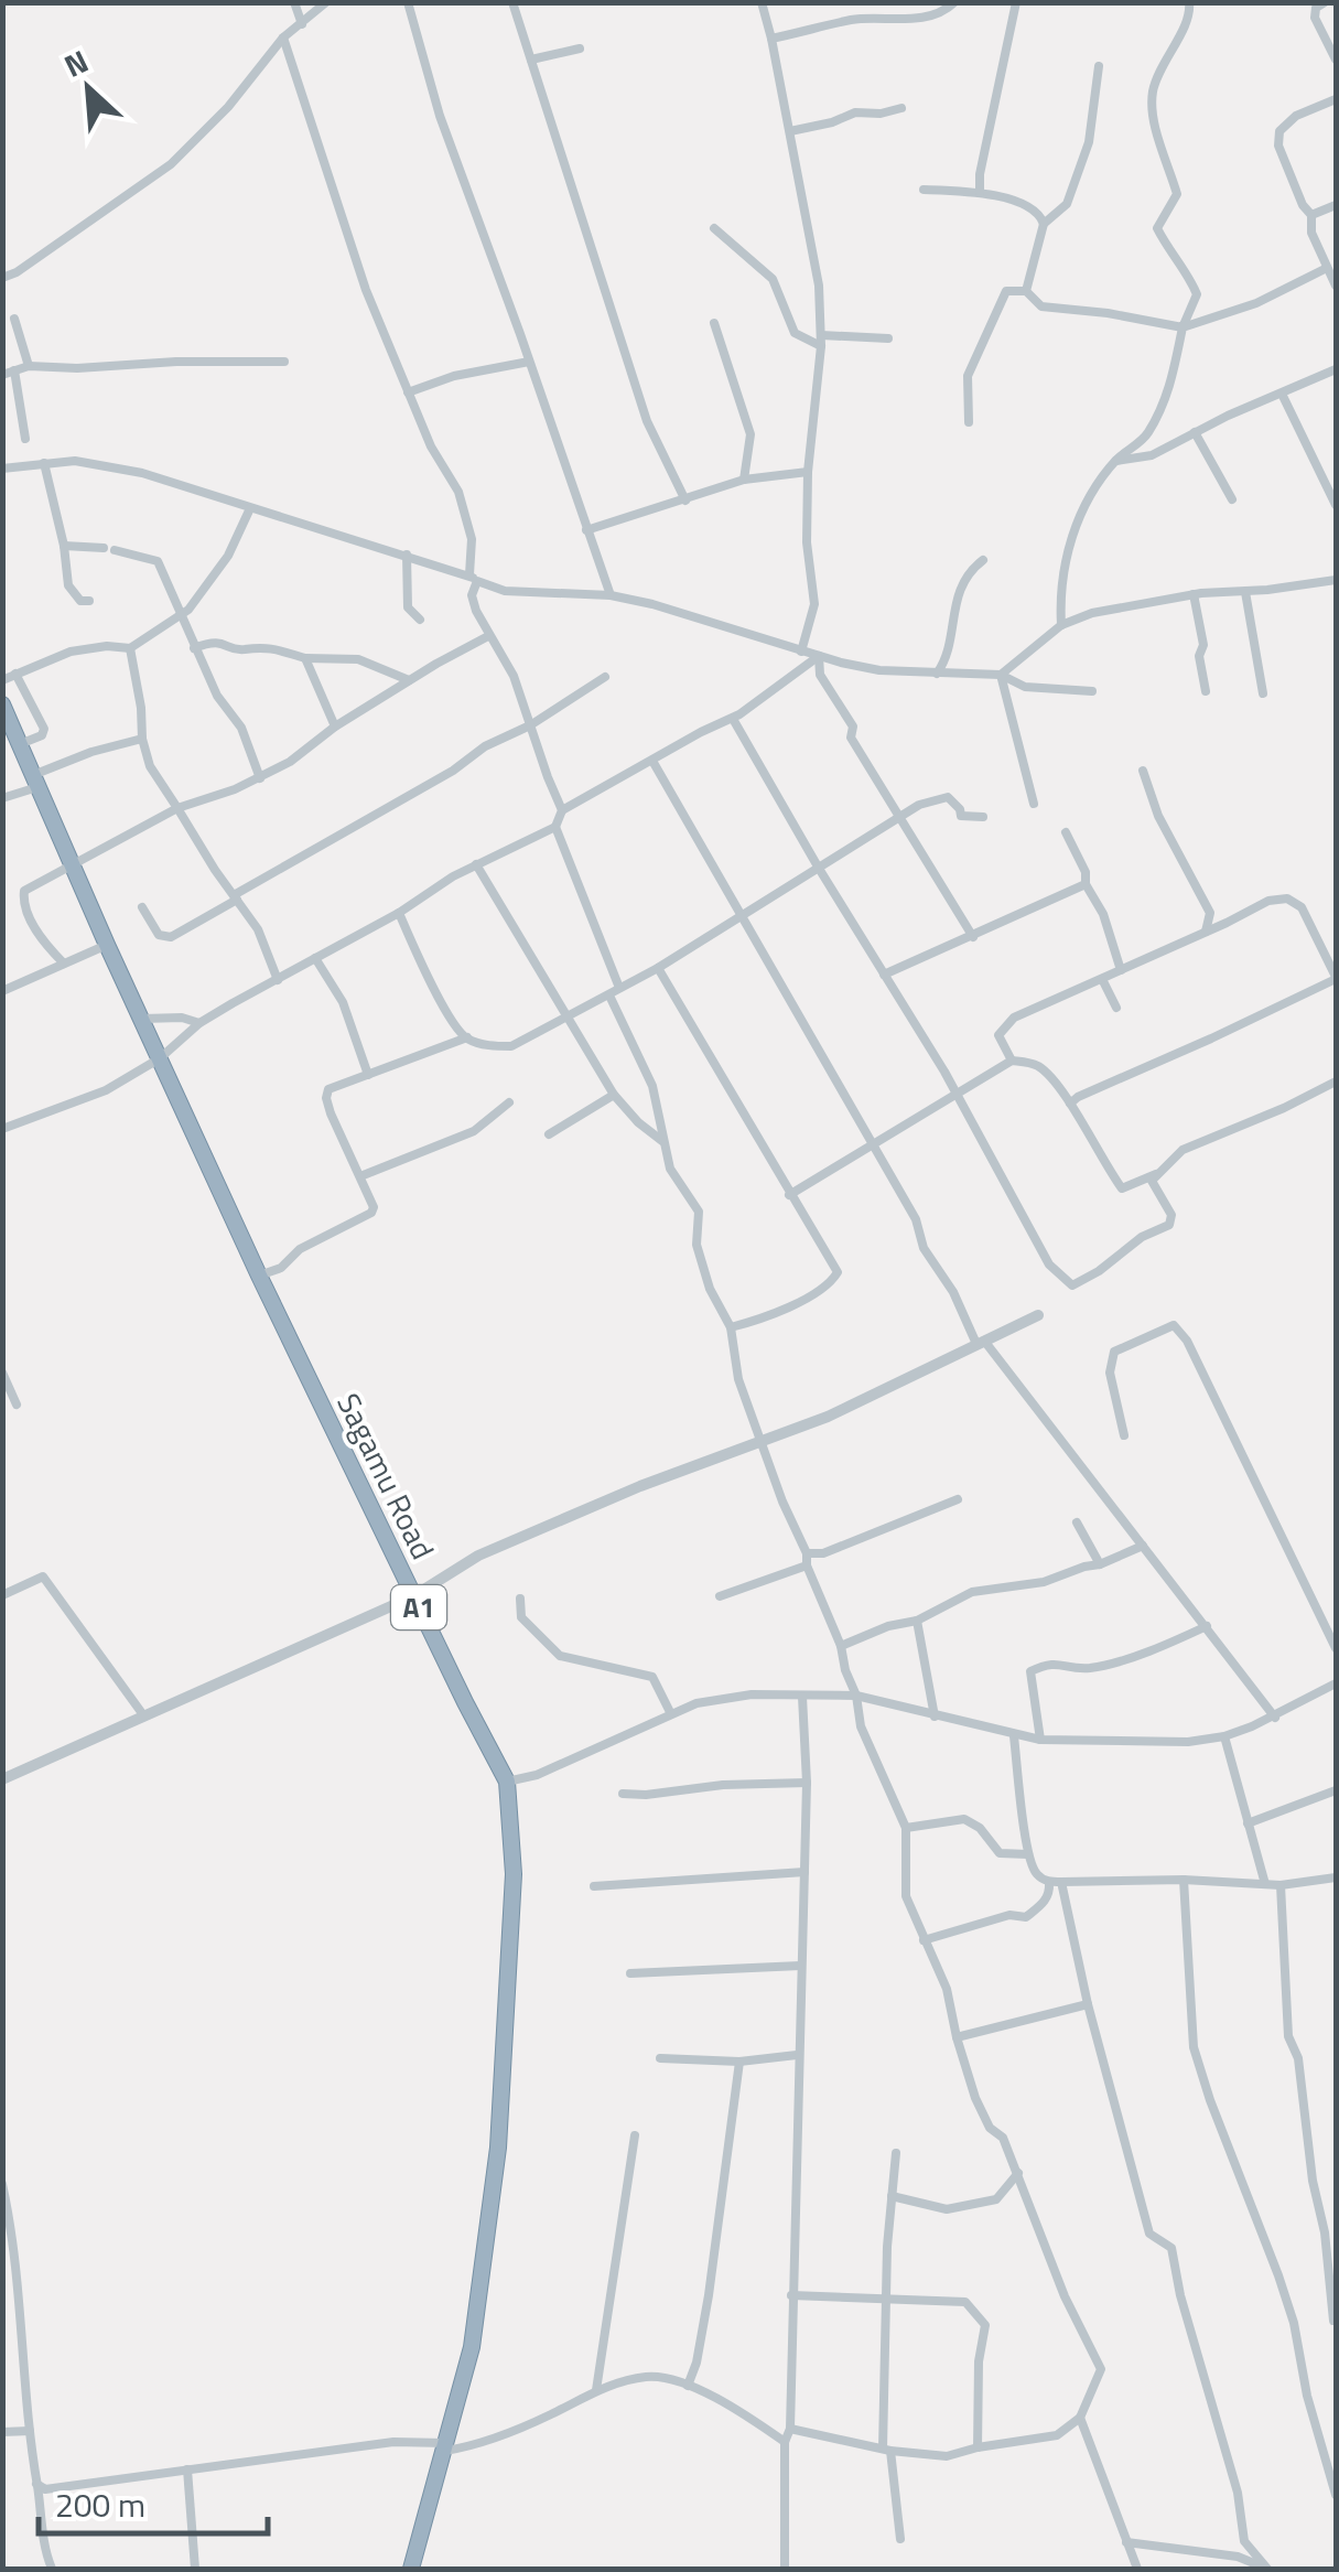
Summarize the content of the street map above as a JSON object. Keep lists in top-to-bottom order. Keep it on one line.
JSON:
{"streets":{"highway":["Sagamu Road","A1"]},"scale_bar":"200 m","north":"top left"}
